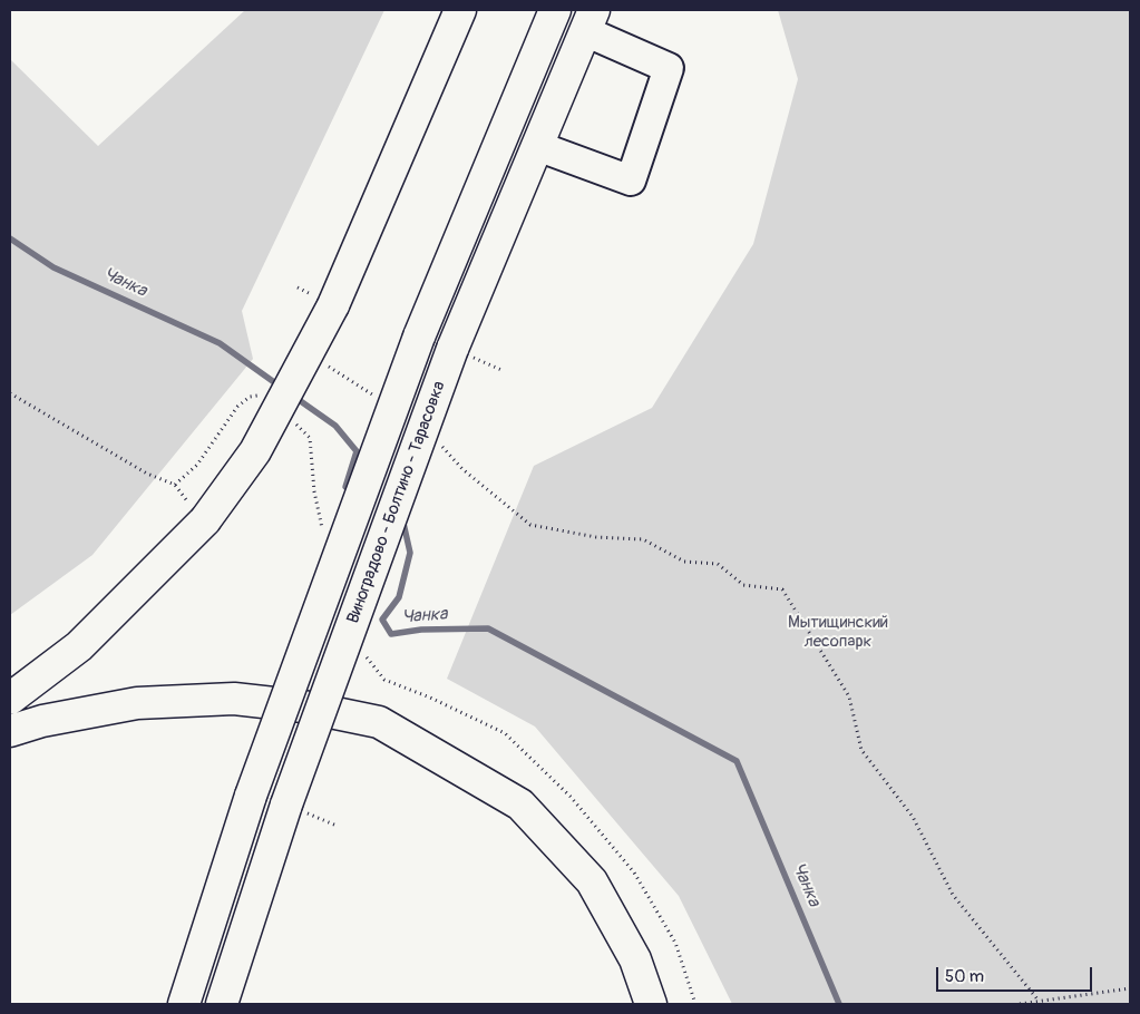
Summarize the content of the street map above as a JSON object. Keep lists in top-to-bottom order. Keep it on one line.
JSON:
{"streets":{"main road":["Виноградово - Болтино - Тарасовка"]},"water":["Чанка"],"parks":["Мытищинский лесопарк"],"scale_bar":"50 m"}
